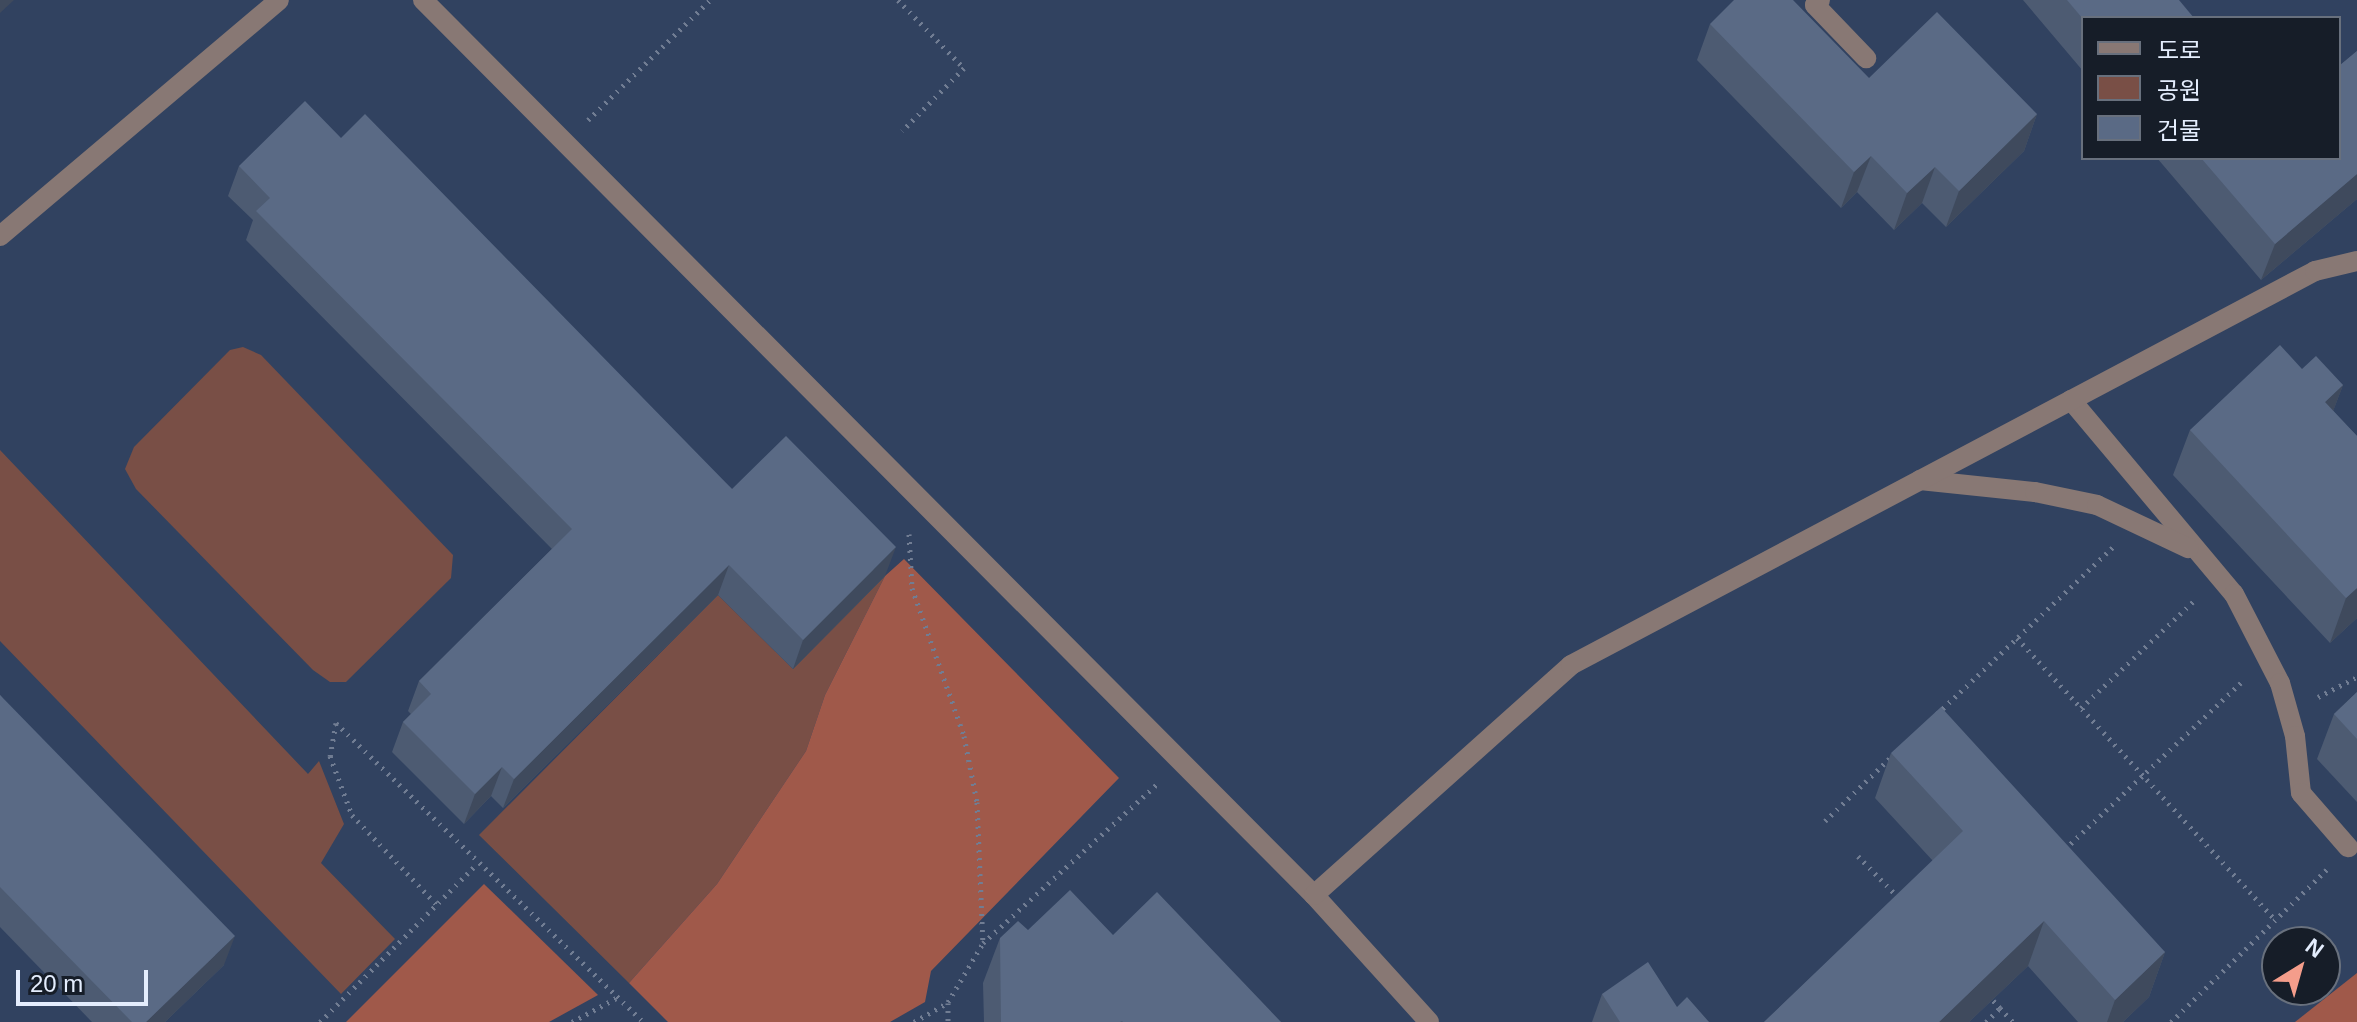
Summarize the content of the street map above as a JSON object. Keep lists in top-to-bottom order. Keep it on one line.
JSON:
{"legend":["도로","공원","건물"],"scale_bar":"20 m","north":"top right"}
